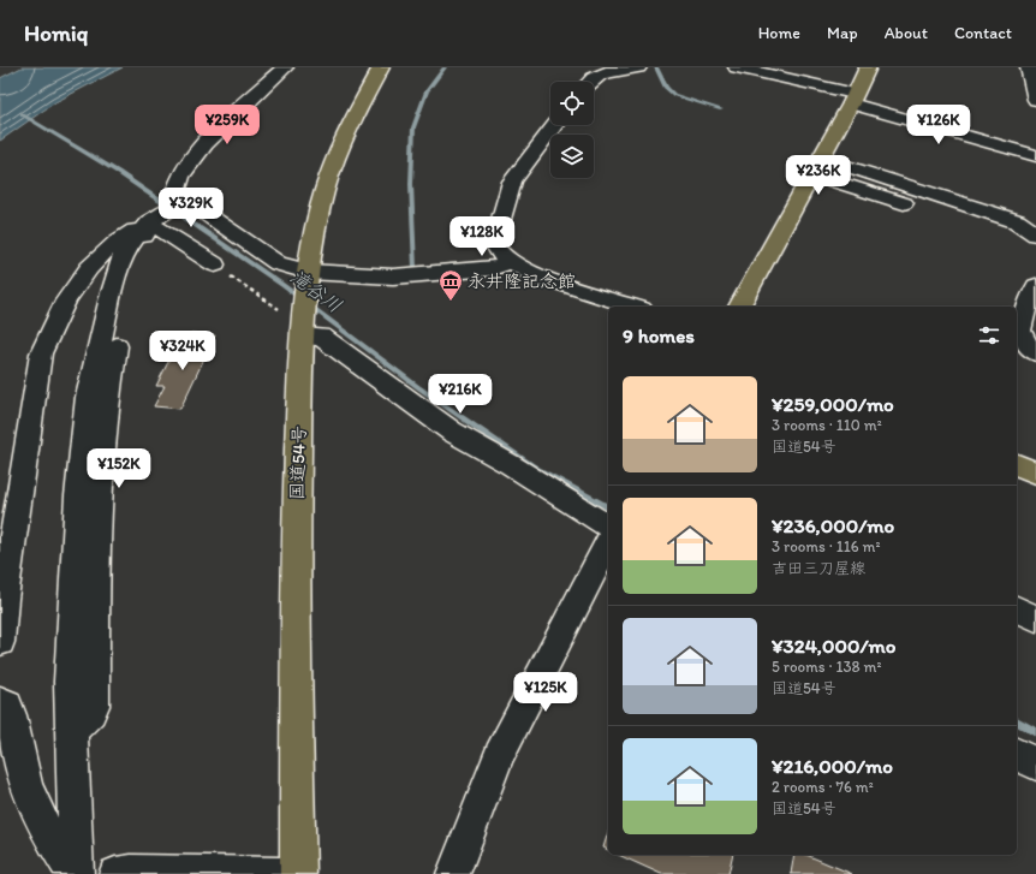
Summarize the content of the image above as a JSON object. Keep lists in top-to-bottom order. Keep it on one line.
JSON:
{"streets":{"main road":["国道54号"]},"water":["滝谷川"],"places":{"museum":["永井隆記念館"]},"page":{"header":"Homiq","nav":["Home","Map","About","Contact"],"price":["¥259K","¥126K","¥236K","¥329K","¥128K","¥324K","¥216K","¥152K","¥125K"],"heading":"9 homes","list":[{"name":"¥259,000/mo","note":"3 rooms · 110 m² · 国道54号"},{"name":"¥236,000/mo","note":"3 rooms · 116 m² · 吉田三刀屋線"},{"name":"¥324,000/mo","note":"5 rooms · 138 m² · 国道54号"},{"name":"¥216,000/mo","note":"2 rooms · 76 m² · 国道54号"}]}}
